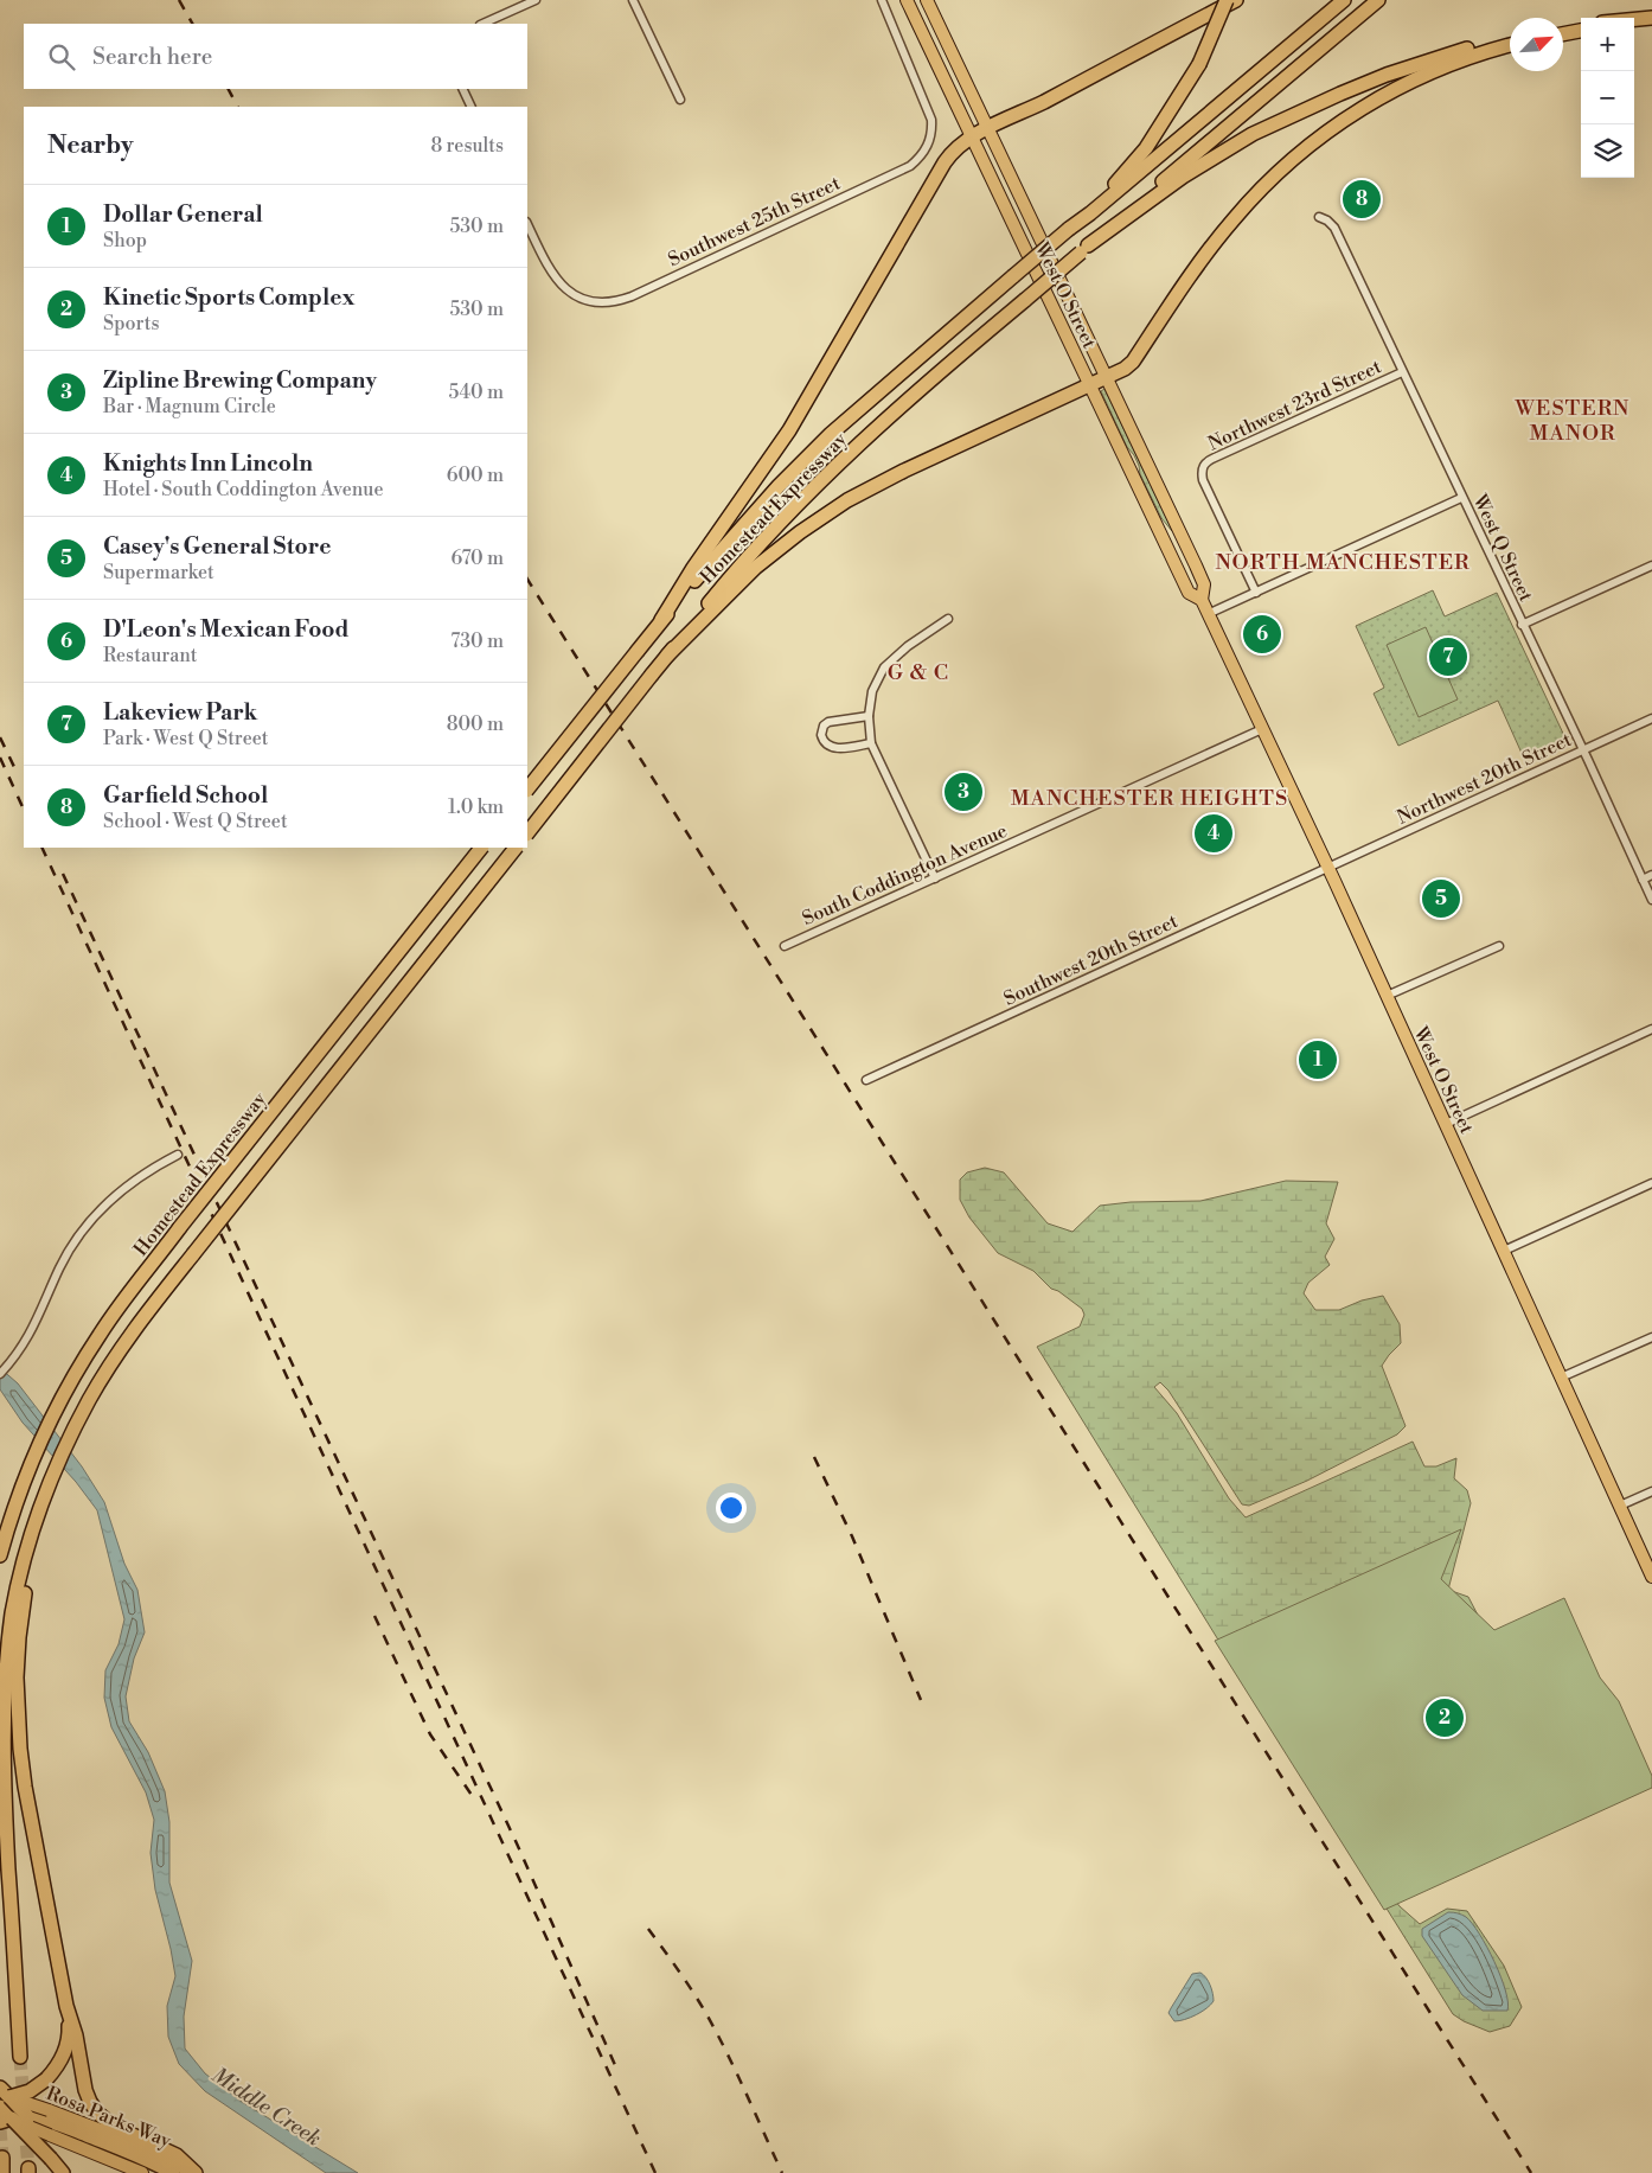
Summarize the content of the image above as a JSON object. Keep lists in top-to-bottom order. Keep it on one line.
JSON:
{"streets":{"highway":["Homestead Expressway"],"main road":["West O Street","Rosa Parks Way"],"street":["Southwest 25th Street","Northwest 23rd Street","West Q Street","Northwest 20th Street","South Coddington Avenue","Southwest 20th Street"]},"crossings":[["West O Street","Northwest 20th Street"],["West O Street","South Coddington Avenue"],["West O Street","Southwest 20th Street"],["Northwest 23rd Street","West Q Street"],["West Q Street","Northwest 20th Street"],["Northwest 20th Street","Southwest 20th Street"]],"districts":["WESTERN MANOR","NORTH MANCHESTER","G & C","MANCHESTER HEIGHTS"],"water":["Middle Creek"],"north":"top right","page":{"map_buttons":["+","−"],"search":"Search here","heading":["Nearby","8 results"],"pins":["8","6","7","3","4","5","1","2"],"list":[{"mark":"1","name":"Dollar General","note":"Shop","value":"530 m"},{"mark":"2","name":"Kinetic Sports Complex","note":"Sports","value":"530 m"},{"mark":"3","name":"Zipline Brewing Company","note":"Bar · Magnum Circle","value":"540 m"},{"mark":"4","name":"Knights Inn Lincoln","note":"Hotel · South Coddington Avenue","value":"600 m"},{"mark":"5","name":"Casey's General Store","note":"Supermarket","value":"670 m"},{"mark":"6","name":"D'Leon's Mexican Food","note":"Restaurant","value":"730 m"},{"mark":"7","name":"Lakeview Park","note":"Park · West Q Street","value":"800 m"},{"mark":"8","name":"Garfield School","note":"School · West Q Street","value":"1.0 km"}]}}
